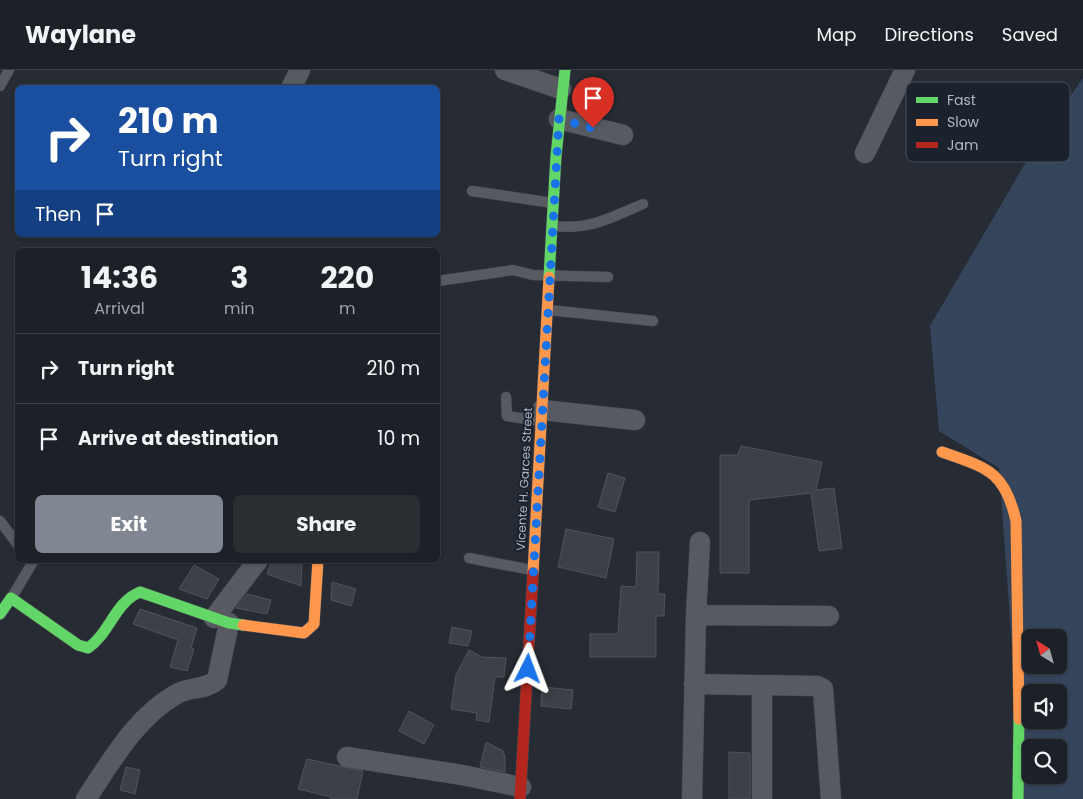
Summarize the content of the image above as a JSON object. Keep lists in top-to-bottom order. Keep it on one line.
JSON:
{"streets":{"street":["Vicente H. Garces Street"]},"legend":["Fast","Slow","Jam"],"north":"top left","page":{"header":"Waylane","nav":["Map","Directions","Saved"],"turn":["210 m","Turn right"],"then":"Then","eta":["14:36","Arrival","3","min","220","m"],"list":[{"name":"Turn right","value":"210 m"},{"name":"Arrive at destination","value":"10 m"}],"buttons":["Exit","Share"]}}
